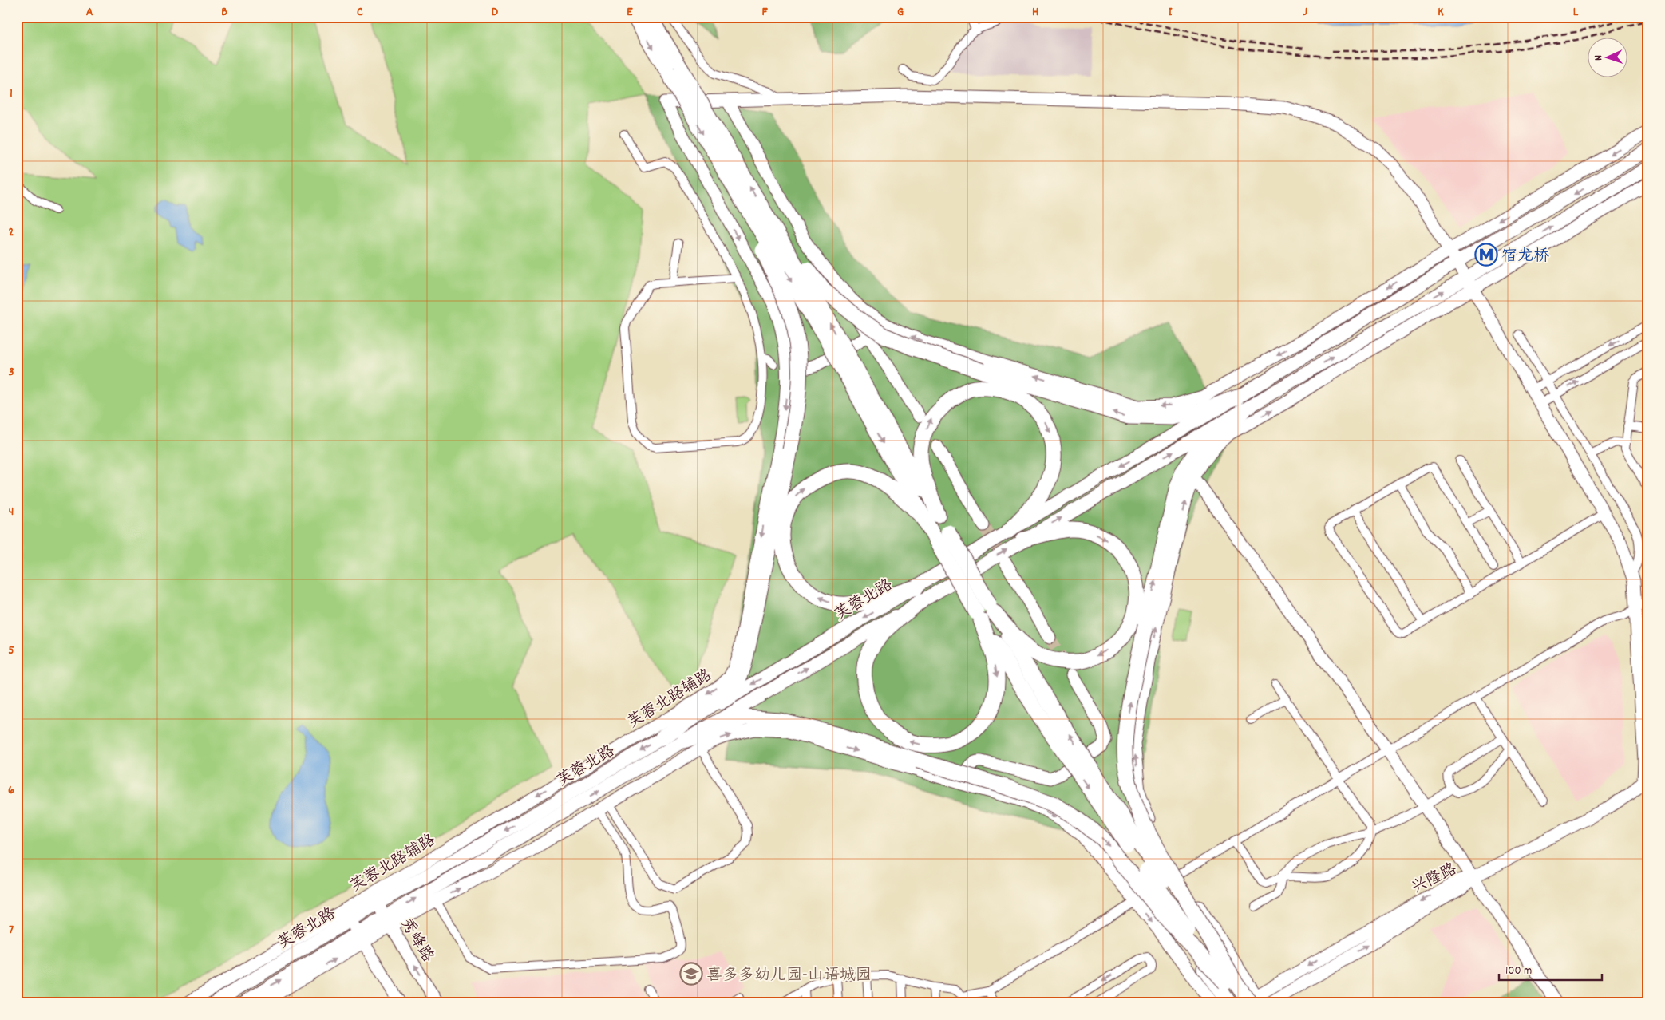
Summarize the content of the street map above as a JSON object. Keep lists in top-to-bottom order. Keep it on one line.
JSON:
{"streets":{"main road":["芙蓉北路"],"street":["芙蓉北路辅路","兴隆路","秀峰路"]},"crossings":[["芙蓉北路","芙蓉北路辅路"],["芙蓉北路","秀峰路"],["芙蓉北路辅路","秀峰路"]],"places":{"metro station":["宿龙桥"],"school or university":["喜多多幼儿园-山语城园"]},"scale_bar":"100 m","north":"left","grid":{"columns":["A","B","C","D","E","F","G","H","I","J","K","L"],"rows":["1","2","3","4","5","6","7"]}}
